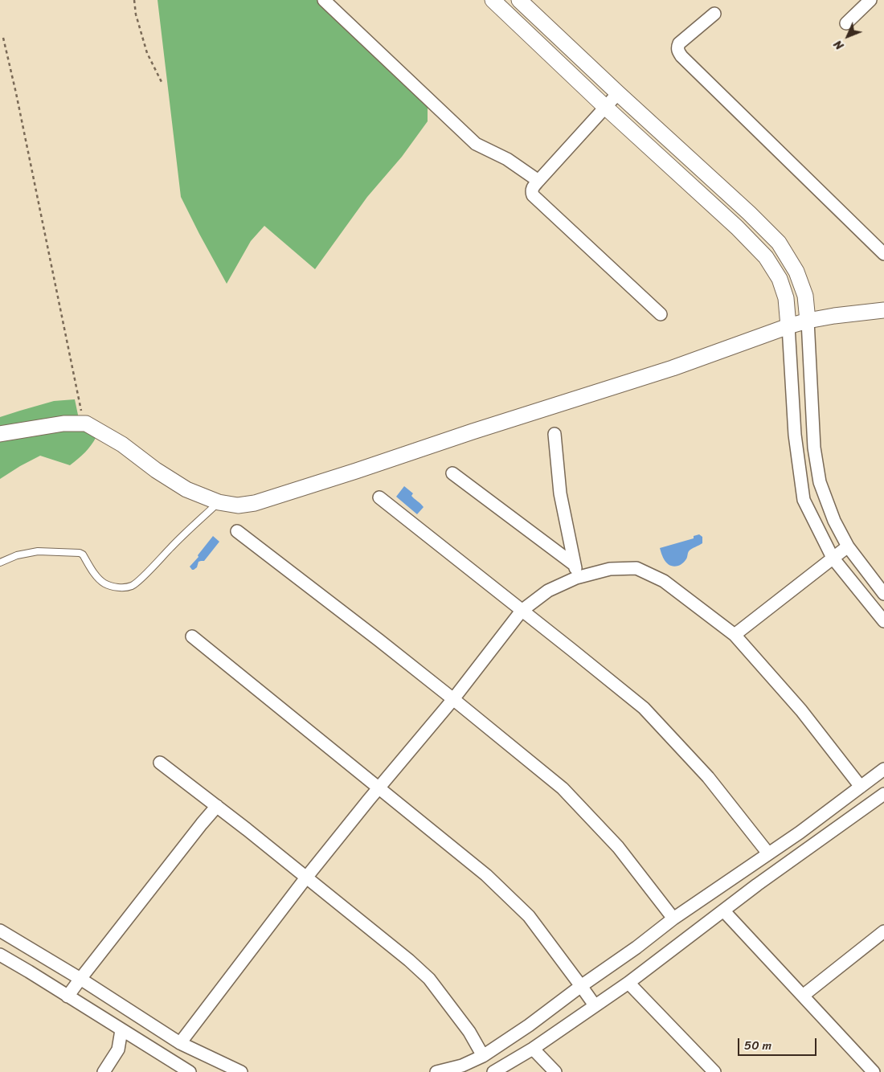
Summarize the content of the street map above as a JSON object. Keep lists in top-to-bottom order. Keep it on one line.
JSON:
{"scale_bar":"50 m","north":"bottom left"}
